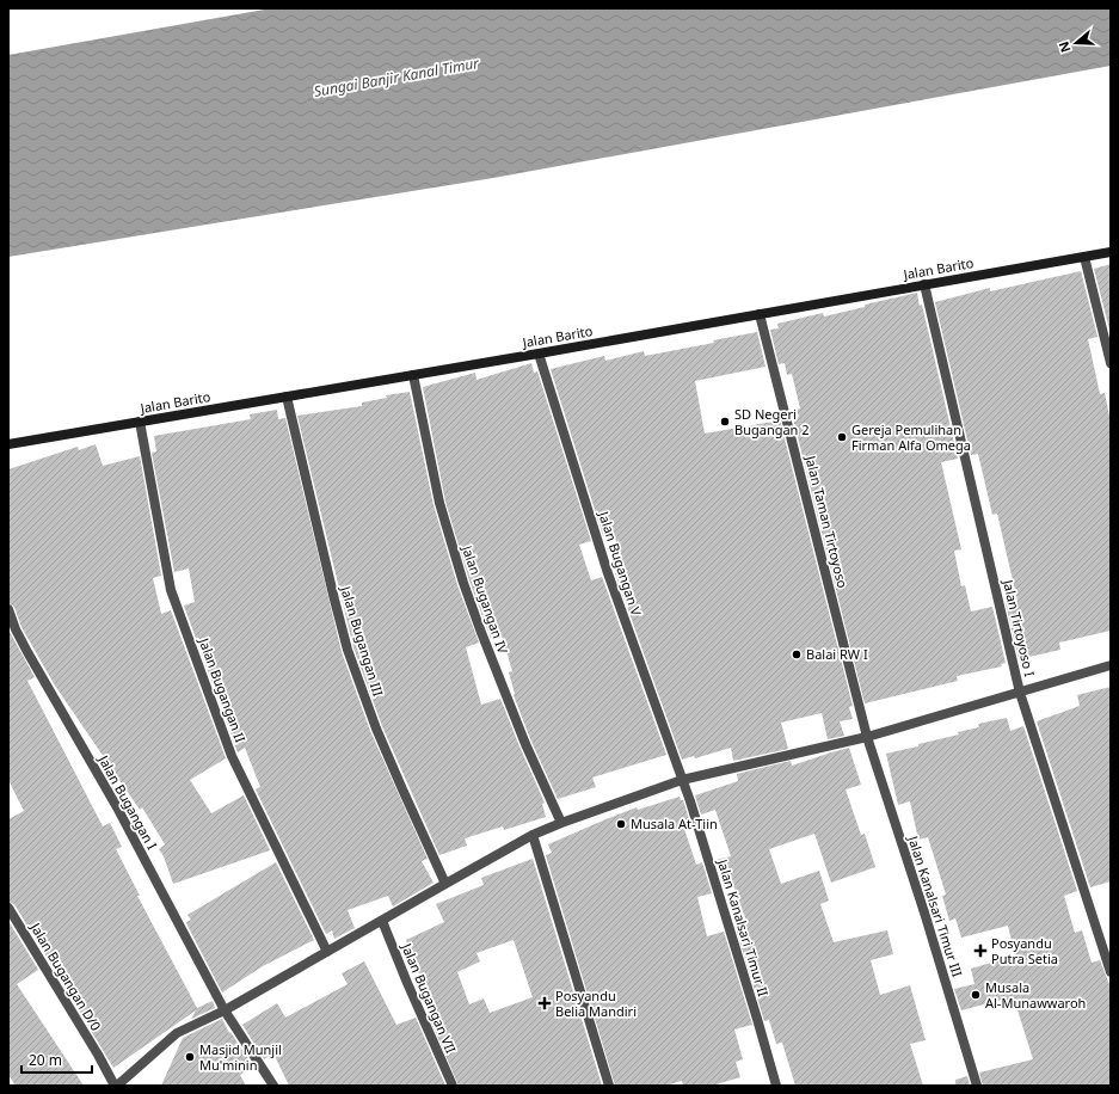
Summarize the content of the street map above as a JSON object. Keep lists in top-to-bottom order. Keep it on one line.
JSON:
{"streets":{"street":["Jalan Barito","Jalan Taman Tirtoyoso","Jalan Bugangan V","Jalan Bugangan IV","Jalan Tirtoyoso I","Jalan Bugangan III","Jalan Bugangan II","Jalan Bugangan I","Jalan Kanalsari Timur III","Jalan Kanalsari Timur II","Jalan Bugangan D/0","Jalan Bugangan VII"]},"crossings":[["Jalan Barito","Jalan Taman Tirtoyoso"],["Jalan Barito","Jalan Bugangan V"],["Jalan Barito","Jalan Bugangan IV"],["Jalan Barito","Jalan Tirtoyoso I"],["Jalan Barito","Jalan Bugangan III"],["Jalan Barito","Jalan Bugangan II"],["Jalan Taman Tirtoyoso","Jalan Kanalsari Timur III"],["Jalan Bugangan V","Jalan Kanalsari Timur II"]],"water":["Sungai Banjir Kanal Timur"],"places":{"other":["SD Negeri Bugangan 2","Gereja Pemulihan Firman Alfa Omega","Balai RW I","Musala At-Tiin","Musala Al-Munawwaroh","Masjid Munjil Mu'minin"],"health":["Posyandu Putra Setia","Posyandu Belia Mandiri"]},"scale_bar":"20 m","north":"left"}
